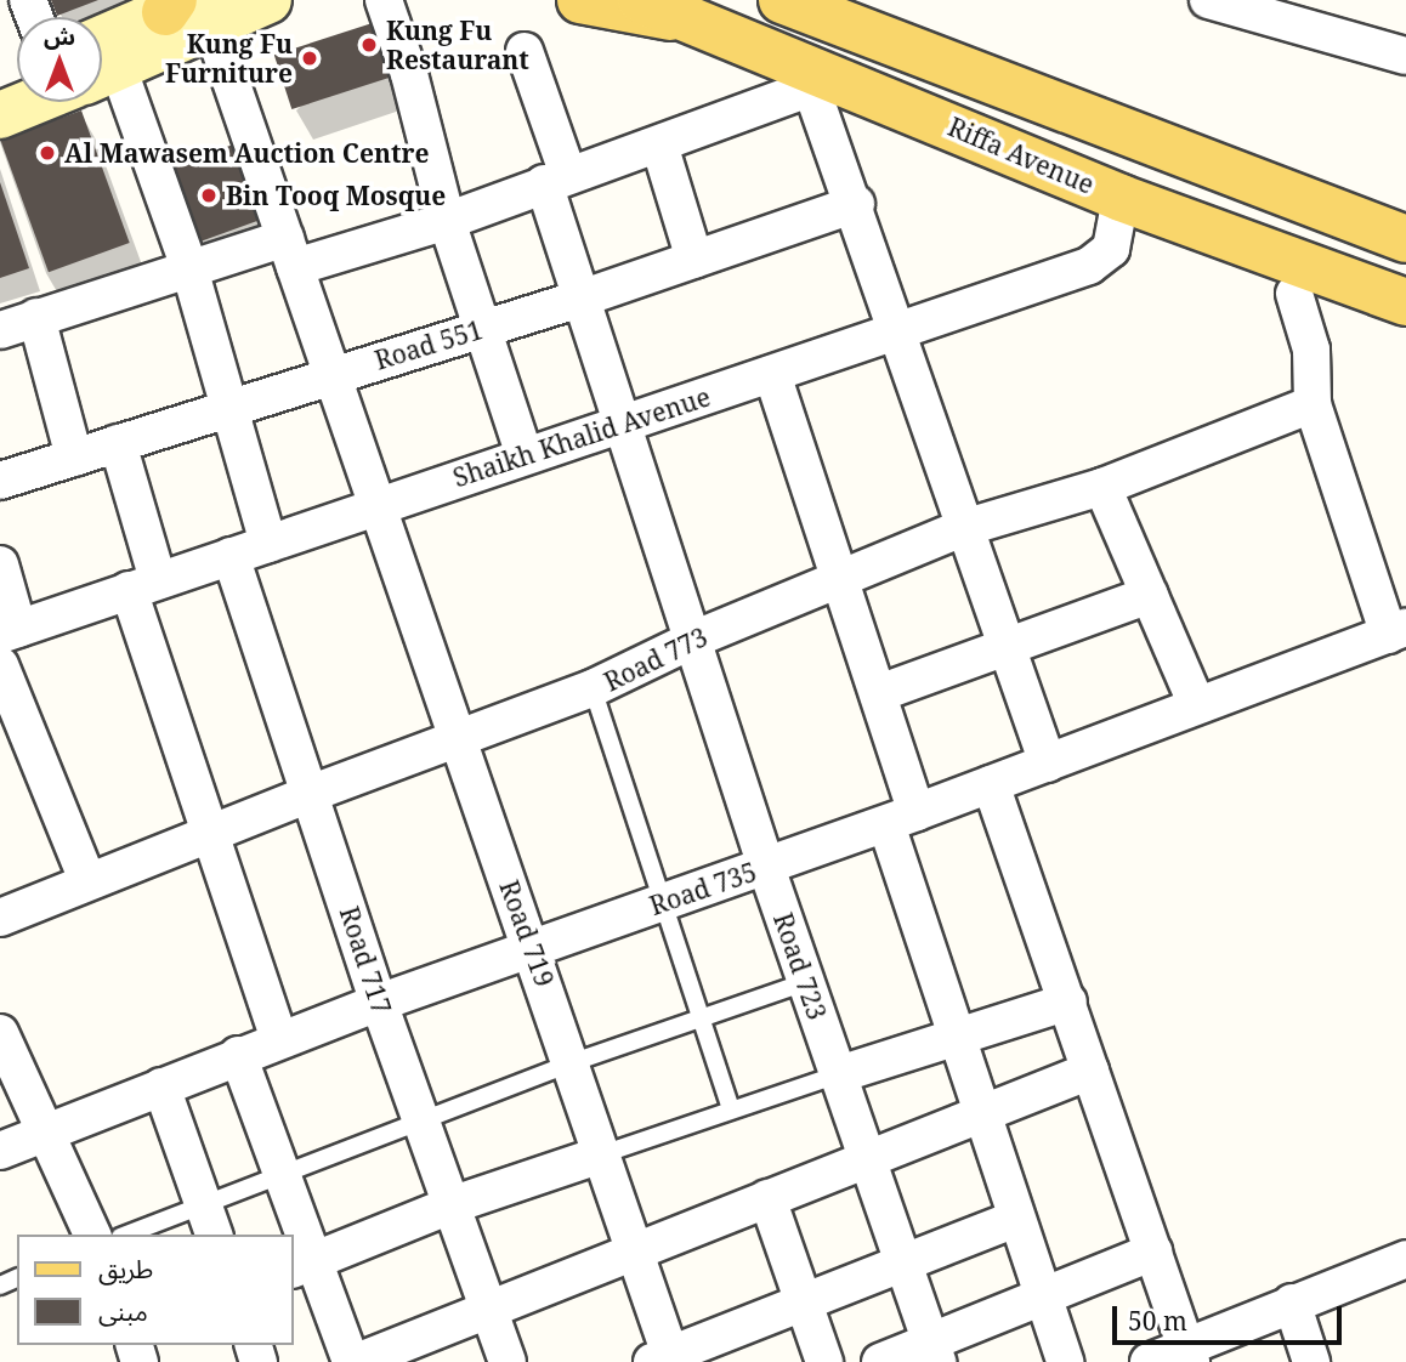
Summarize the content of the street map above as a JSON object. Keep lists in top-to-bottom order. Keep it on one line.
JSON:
{"streets":{"main road":["Riffa Avenue"],"street":["Road 551","Shaikh Khalid Avenue","Road 773","Road 735","Road 719","Road 717","Road 723"]},"crossings":[["Riffa Avenue","Shaikh Khalid Avenue"],["Road 551","Road 719"],["Road 551","Road 723"],["Shaikh Khalid Avenue","Road 719"],["Shaikh Khalid Avenue","Road 717"],["Shaikh Khalid Avenue","Road 723"],["Road 773","Road 719"],["Road 773","Road 717"],["Road 773","Road 723"],["Road 735","Road 719"],["Road 735","Road 717"],["Road 735","Road 723"]],"places":["Kung Fu Restaurant","Kung Fu Furniture","Al Mawasem Auction Centre","Bin Tooq Mosque"],"legend":["طريق","مبنى"],"scale_bar":"50 m","north":"top"}
